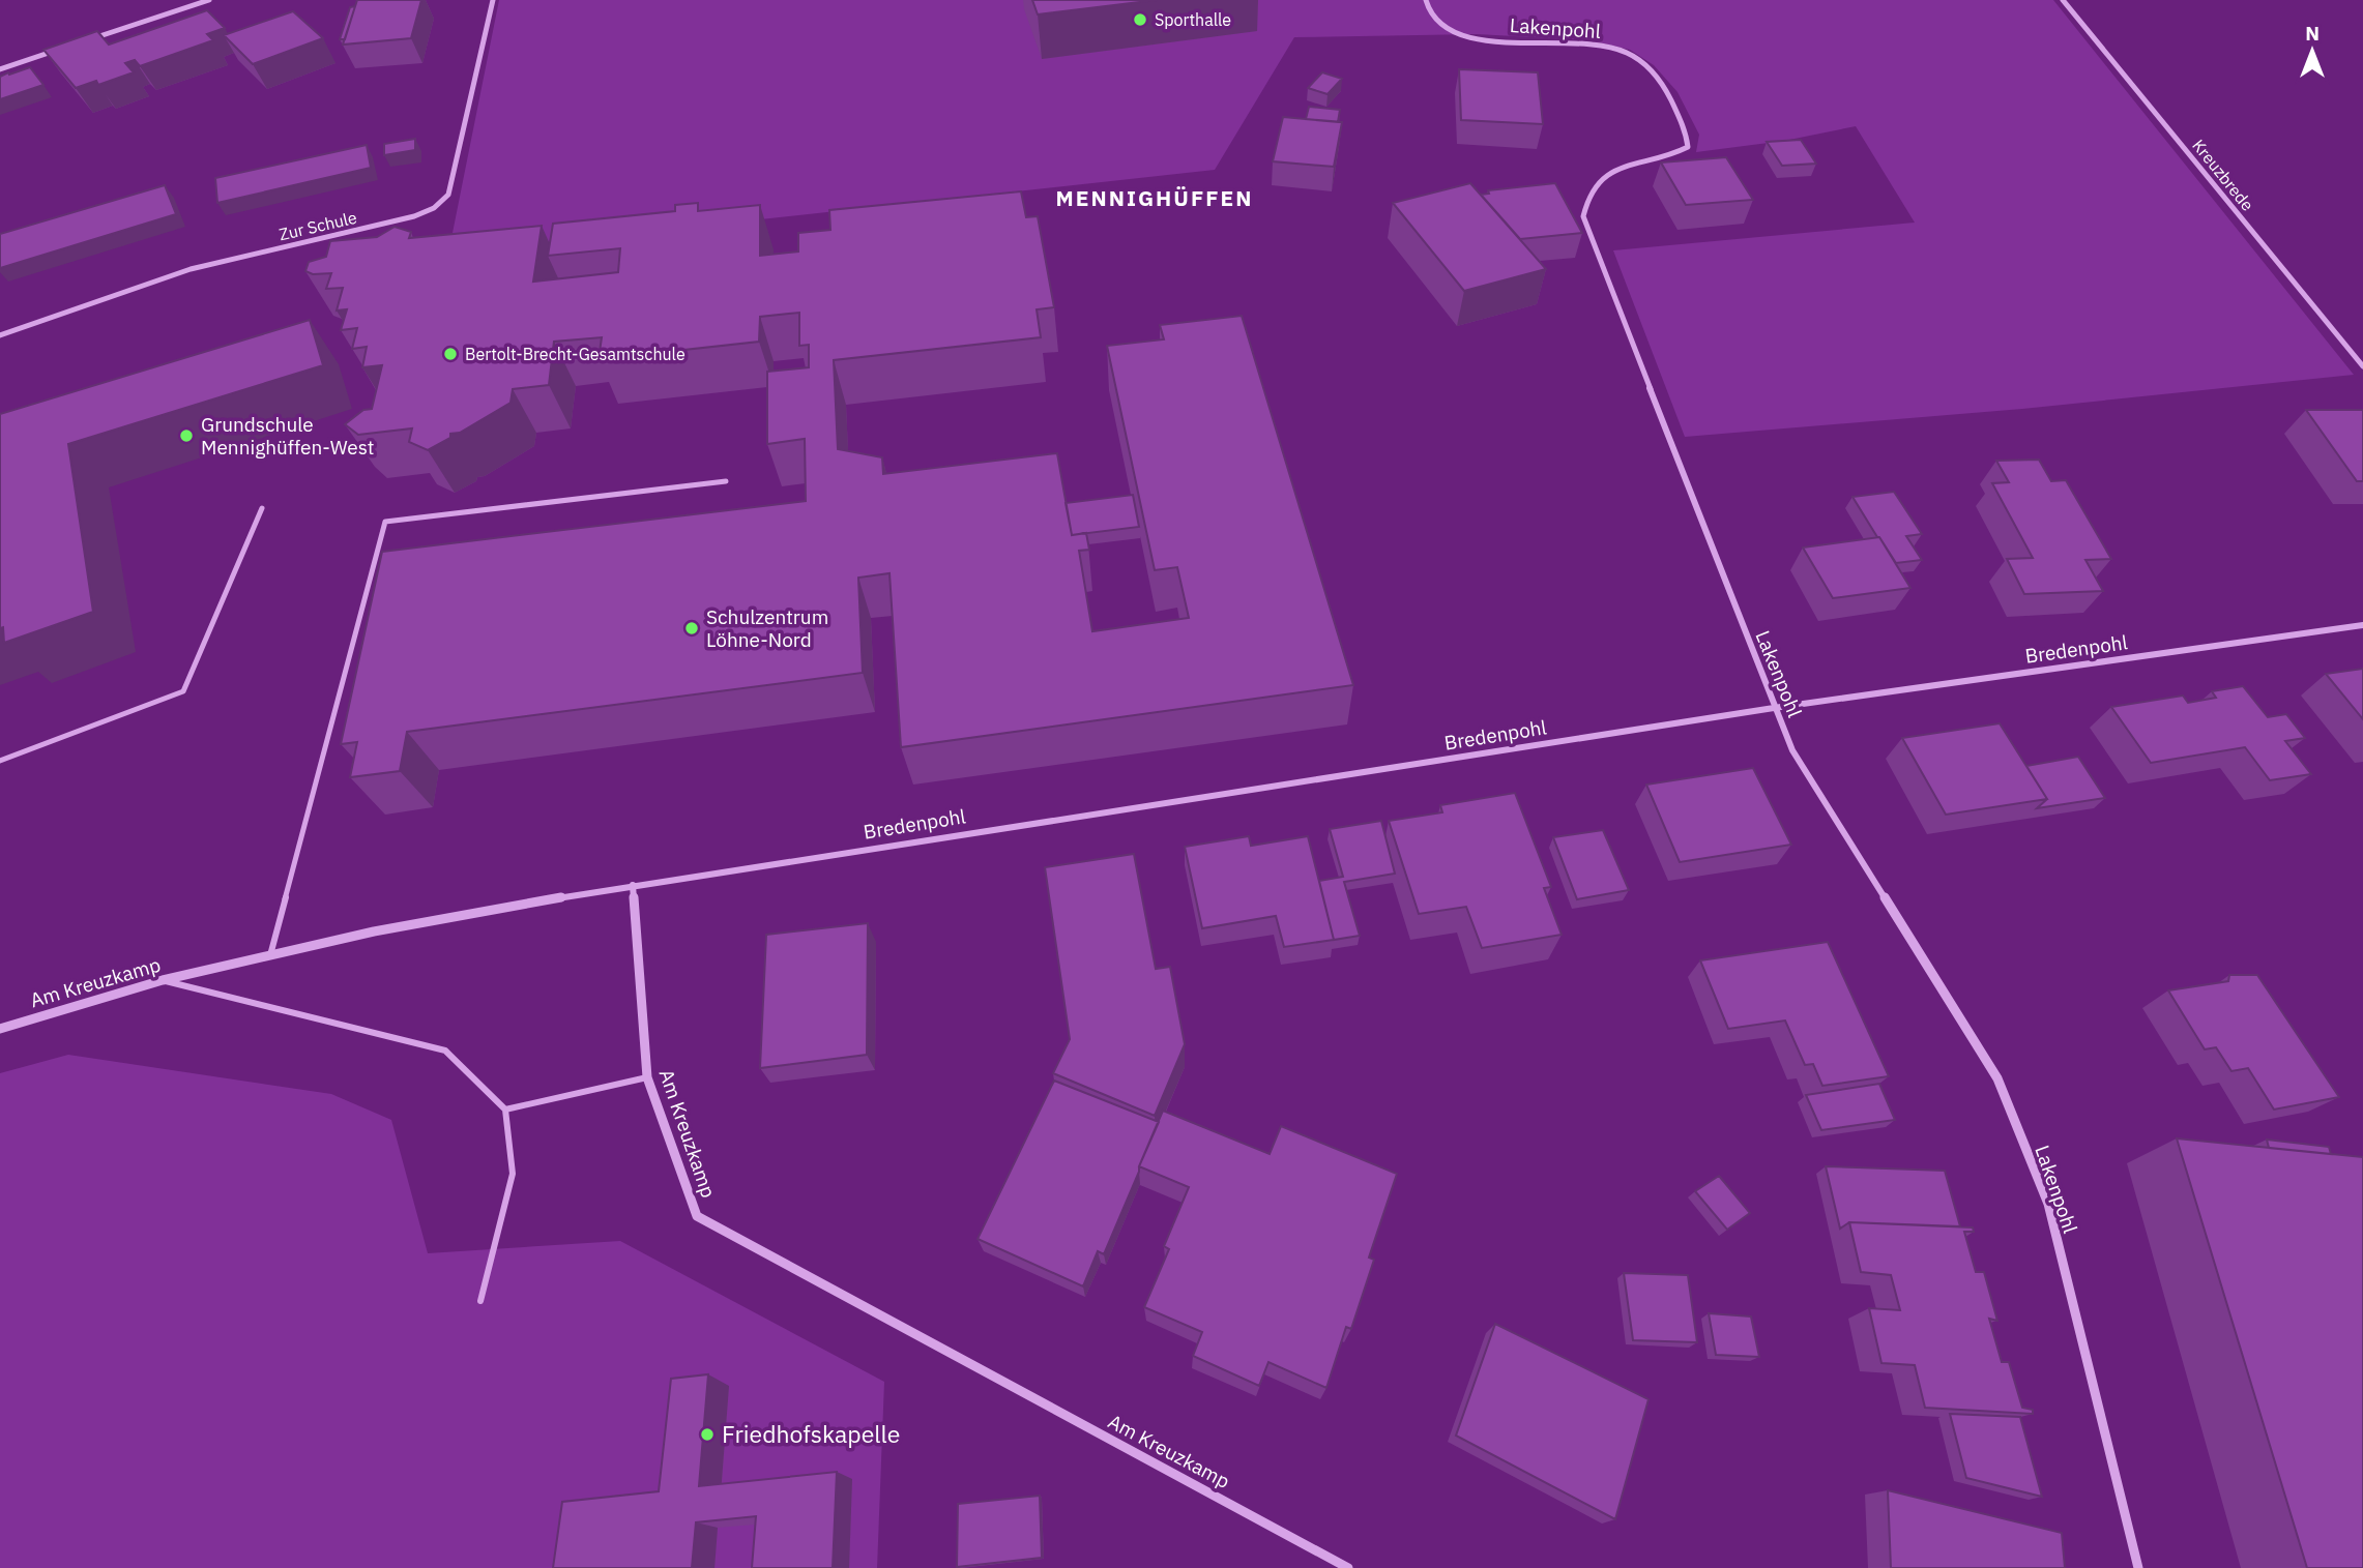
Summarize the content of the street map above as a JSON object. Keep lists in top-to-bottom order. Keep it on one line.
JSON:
{"streets":{"street":["Lakenpohl","Kreuzbrede","Zur Schule","Bredenpohl","Am Kreuzkamp"]},"crossings":[["Lakenpohl","Bredenpohl"],["Bredenpohl","Am Kreuzkamp"]],"districts":["MENNIGHÜFFEN"],"places":["Sporthalle","Bertolt-Brecht-Gesamtschule","Grundschule Mennighüffen-West","Schulzentrum Löhne-Nord","Friedhofskapelle"],"north":"top"}
